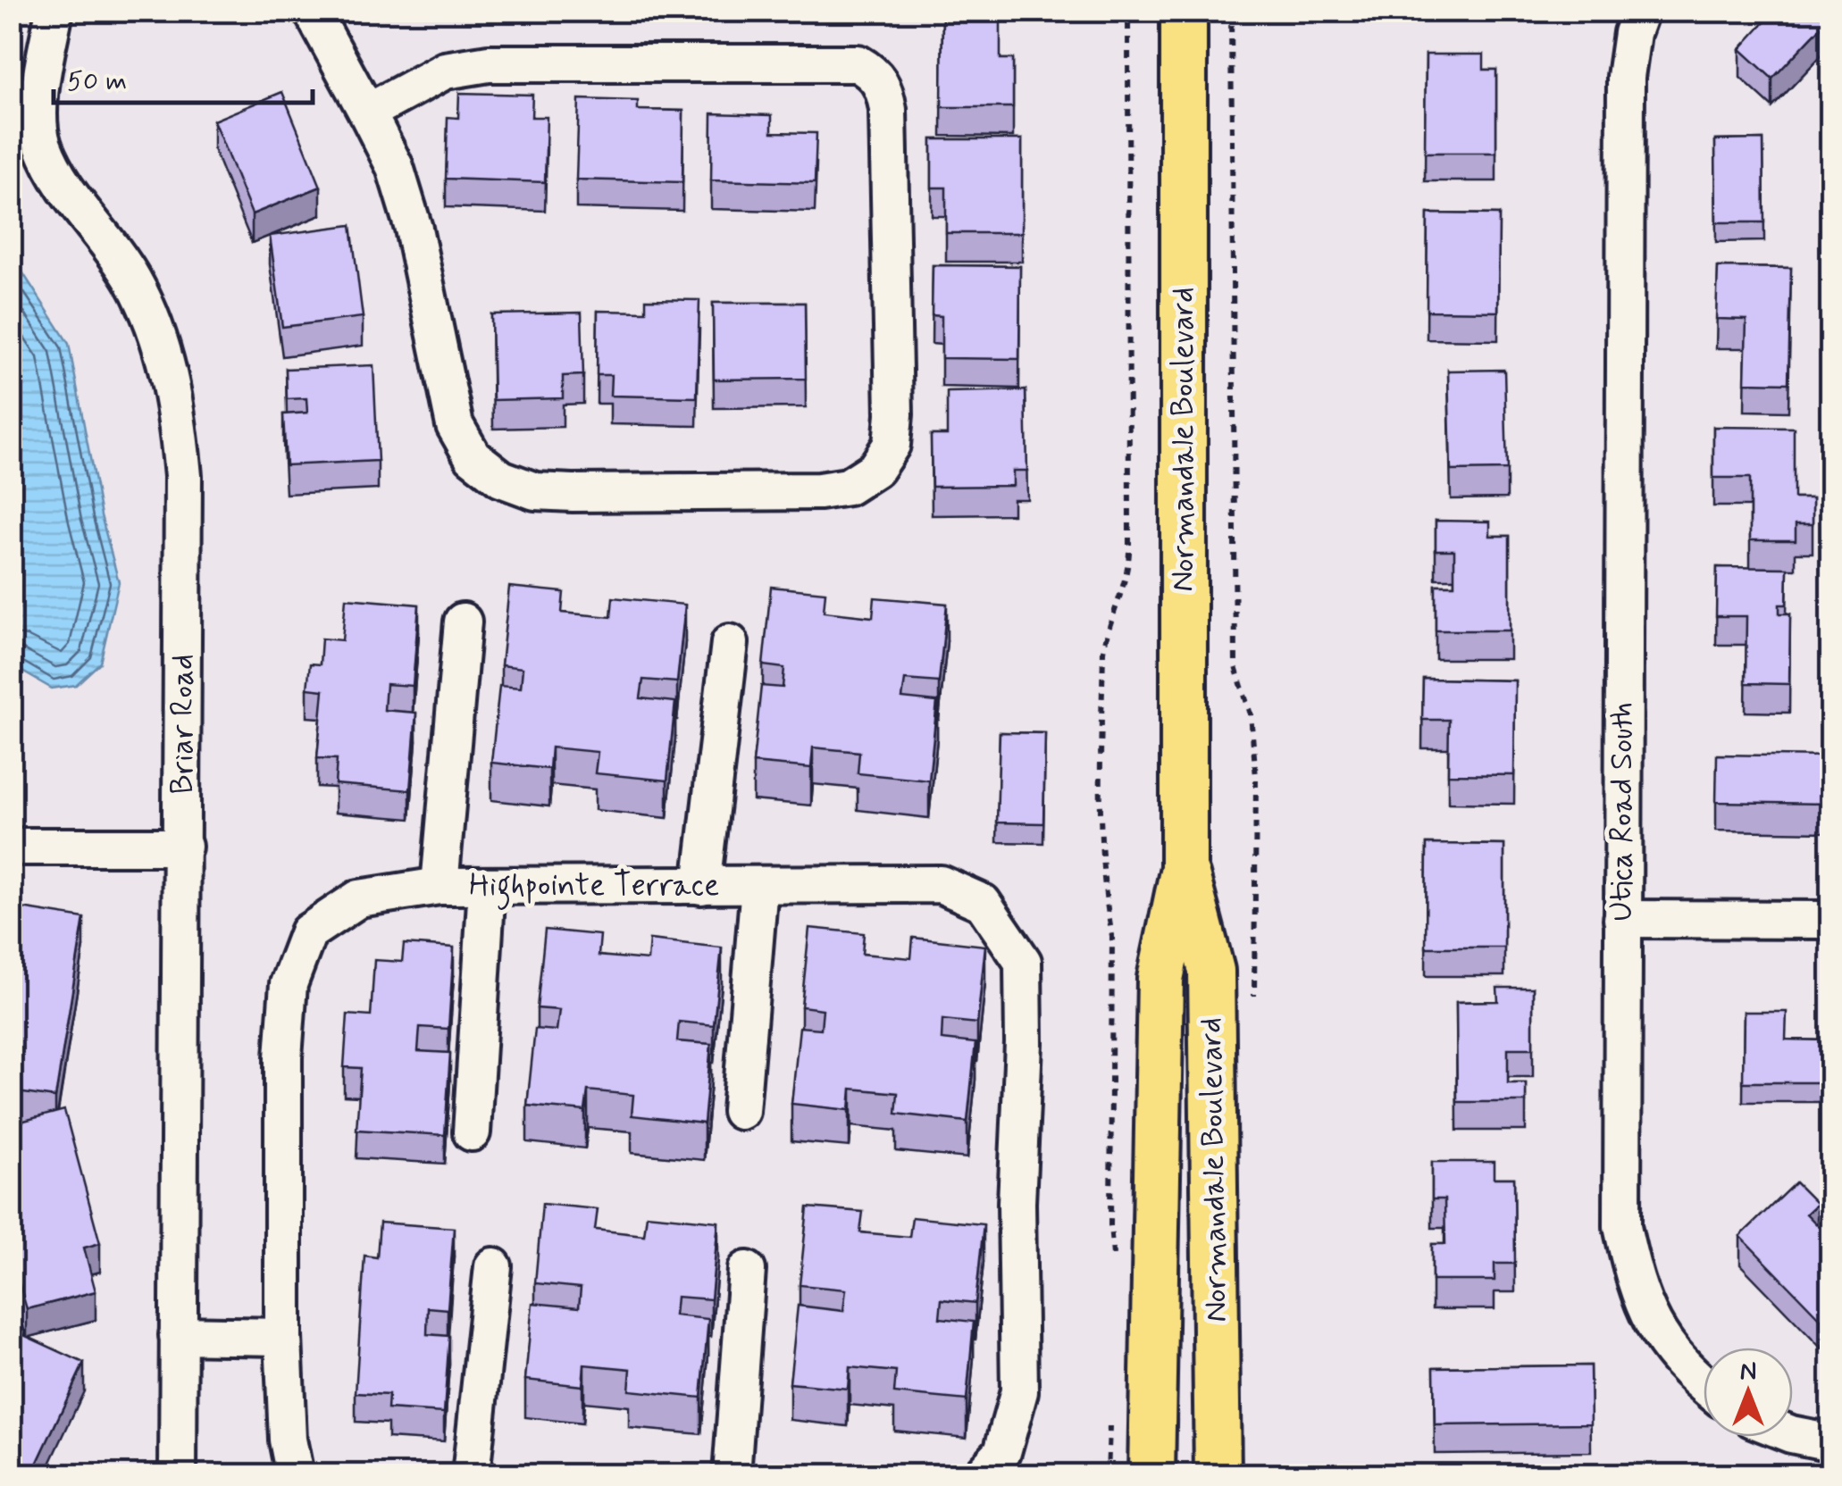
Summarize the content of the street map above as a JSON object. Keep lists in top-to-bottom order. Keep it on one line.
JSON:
{"streets":{"main road":["Normandale Boulevard"],"street":["Briar Road","Utica Road South","Highpointe Terrace"]},"scale_bar":"50 m","north":"top"}
